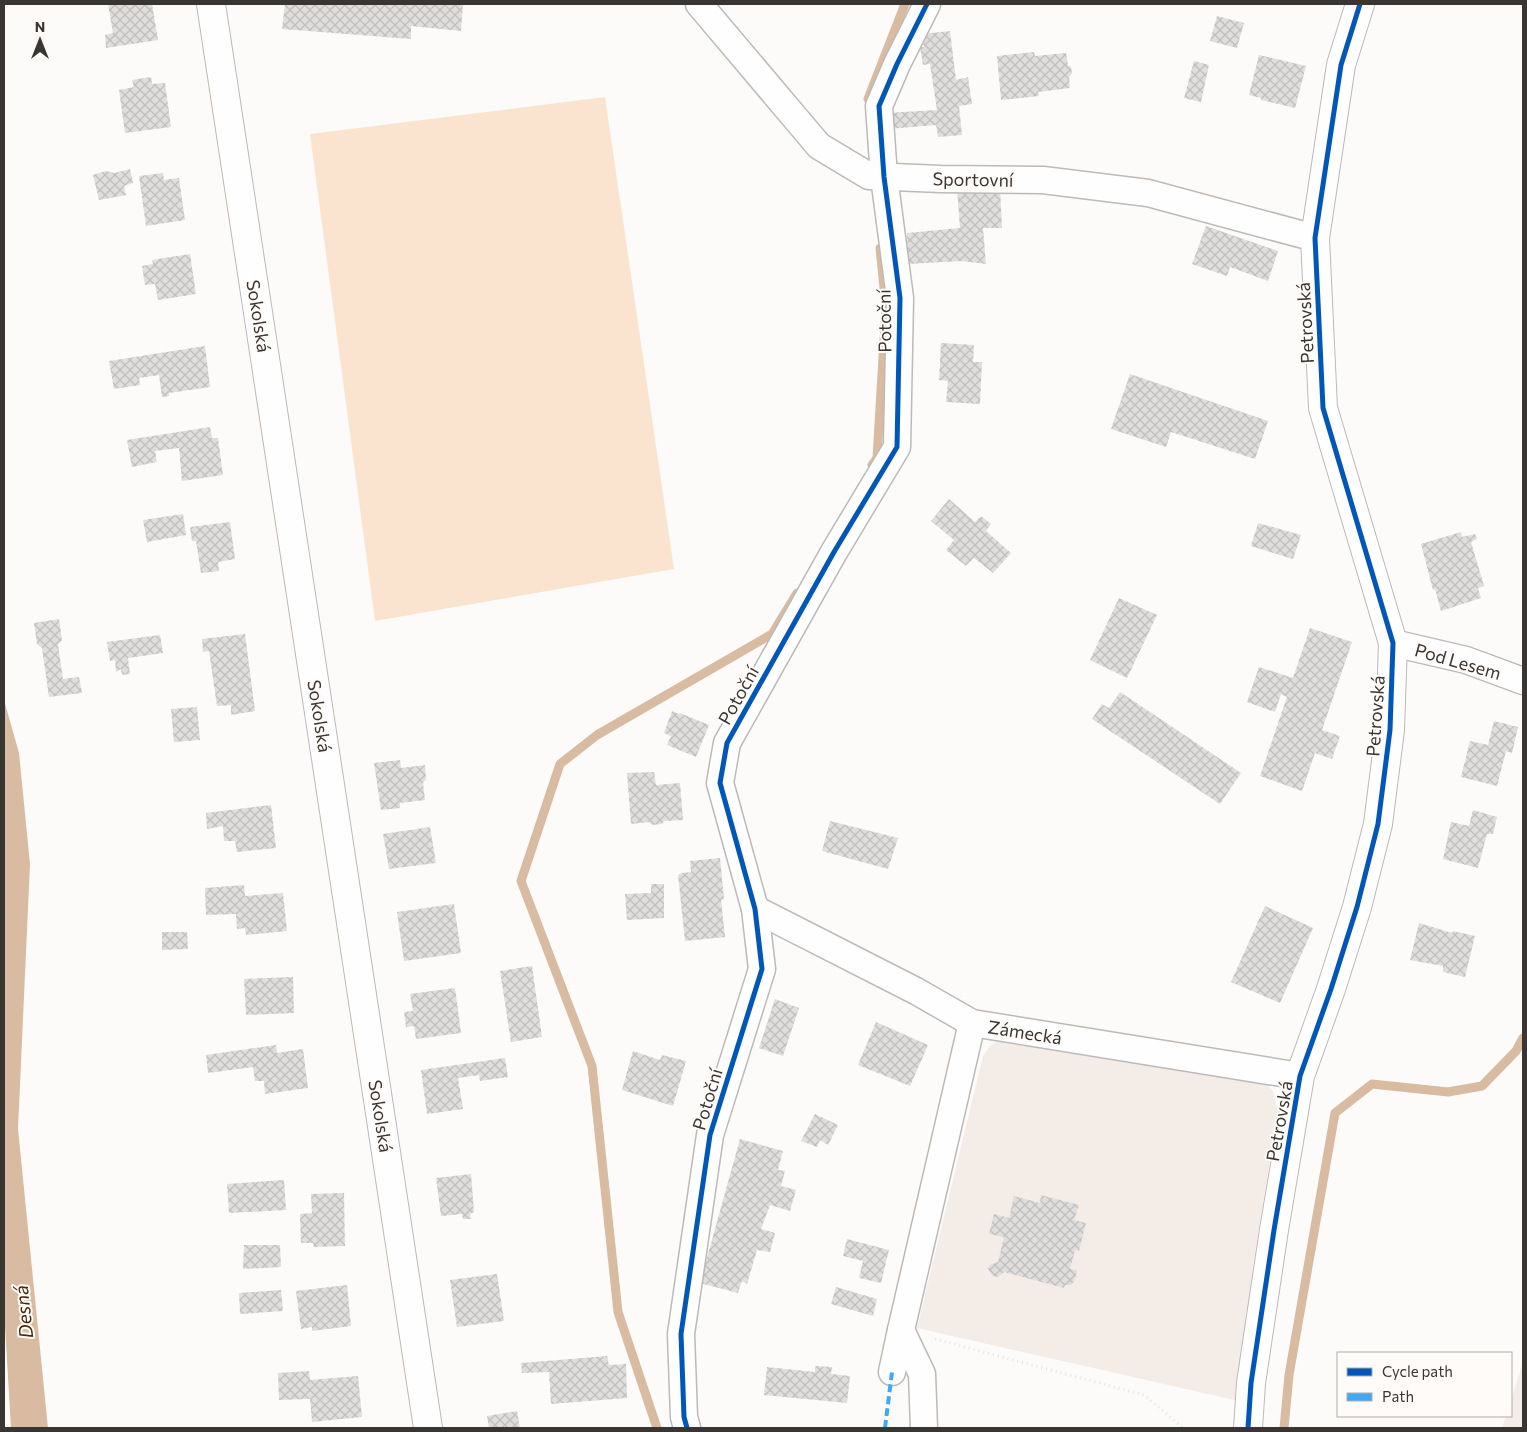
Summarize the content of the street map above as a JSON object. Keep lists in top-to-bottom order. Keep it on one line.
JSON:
{"streets":{"street":["Sportovní","Sokolská","Potoční","Petrovská","Pod Lesem","Zámecká"]},"crossings":[["Sportovní","Potoční"],["Sportovní","Petrovská"],["Petrovská","Pod Lesem"],["Petrovská","Zámecká"]],"water":["Desná"],"legend":["Cycle path","Path"],"north":"top"}
